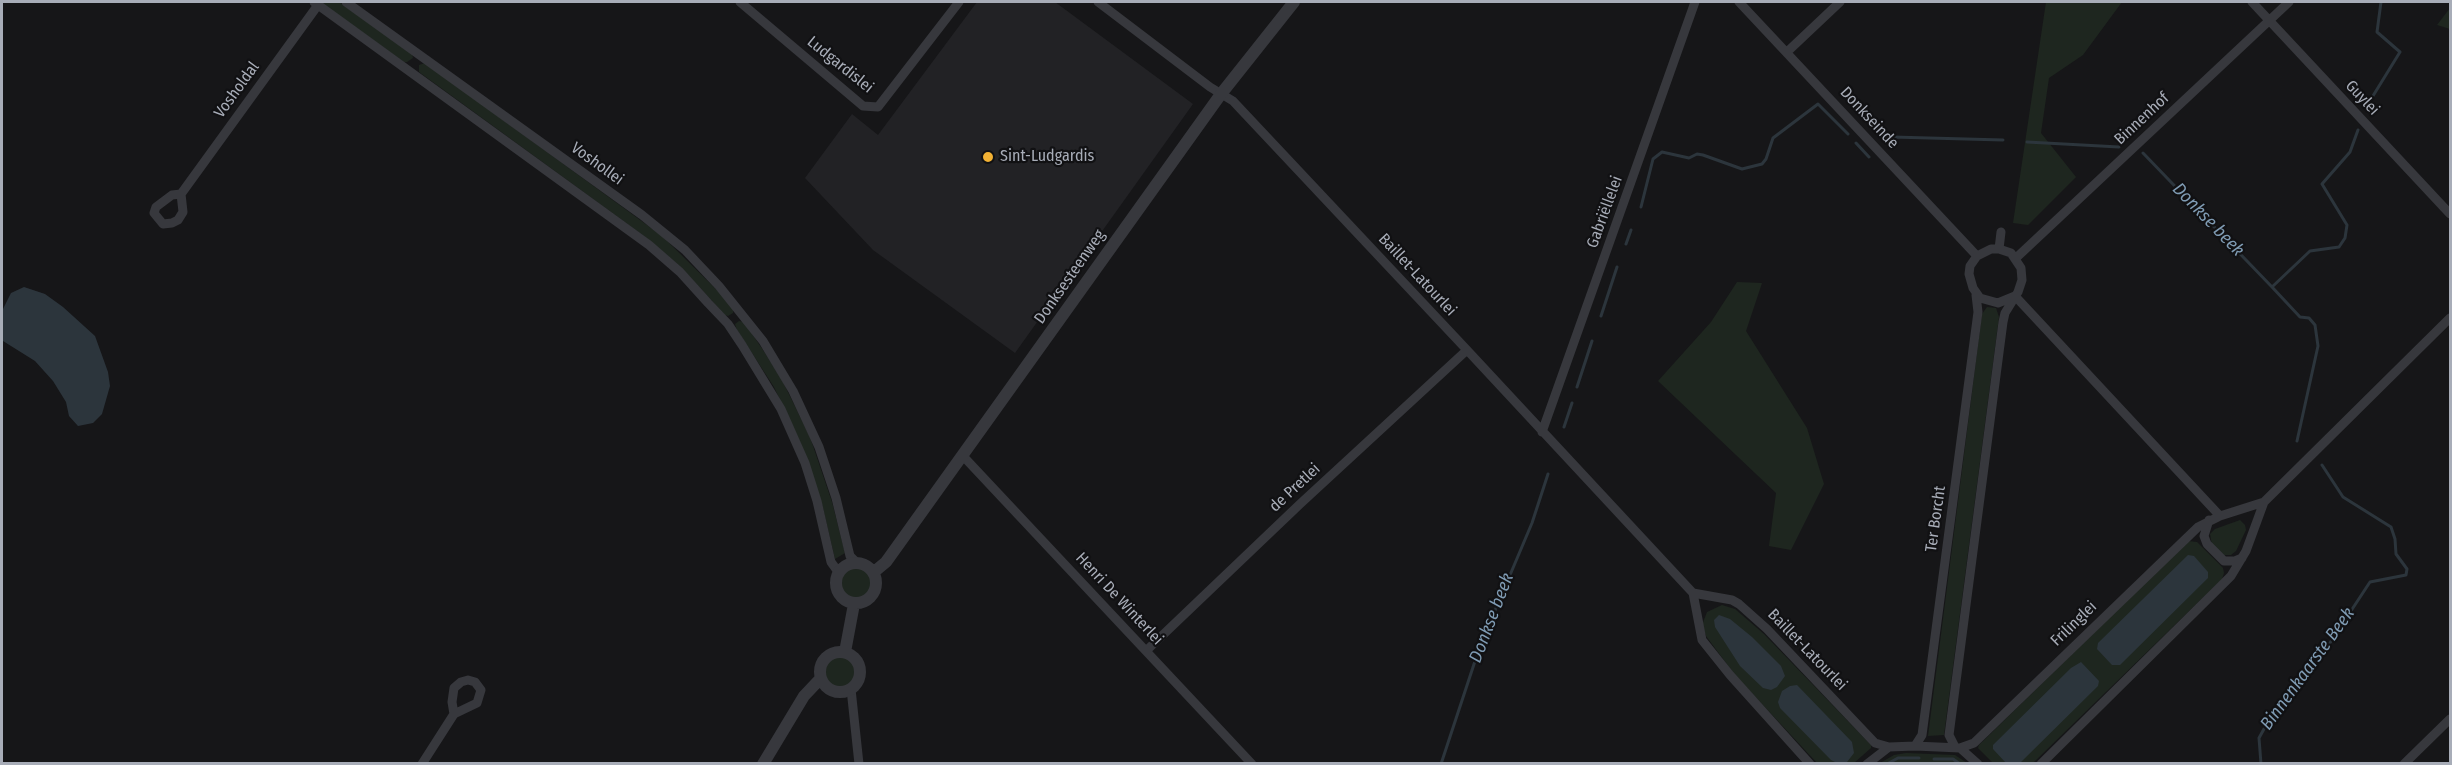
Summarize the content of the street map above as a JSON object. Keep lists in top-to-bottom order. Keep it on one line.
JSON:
{"streets":{"street":["Ludgardislei","Vosholdal","Guylei","Donkseinde","Binnenhof","Voshollei","Gabriëllelei","Baillet-Latourlei","Donksesteenweg","de Pretlei","Ter Borcht","Henri De Winterlei","Frilinglei"]},"crossings":[["Vosholdal","Voshollei"],["Guylei","Binnenhof"],["Donkseinde","Binnenhof"],["Donkseinde","Ter Borcht"],["Binnenhof","Ter Borcht"],["Voshollei","Donksesteenweg"],["Gabriëllelei","Baillet-Latourlei"],["Baillet-Latourlei","Donksesteenweg"],["Baillet-Latourlei","de Pretlei"],["Donksesteenweg","Henri De Winterlei"],["de Pretlei","Henri De Winterlei"]],"water":["Donkse beek","Binnenkaarste Beek"],"places":["Sint-Ludgardis"]}
